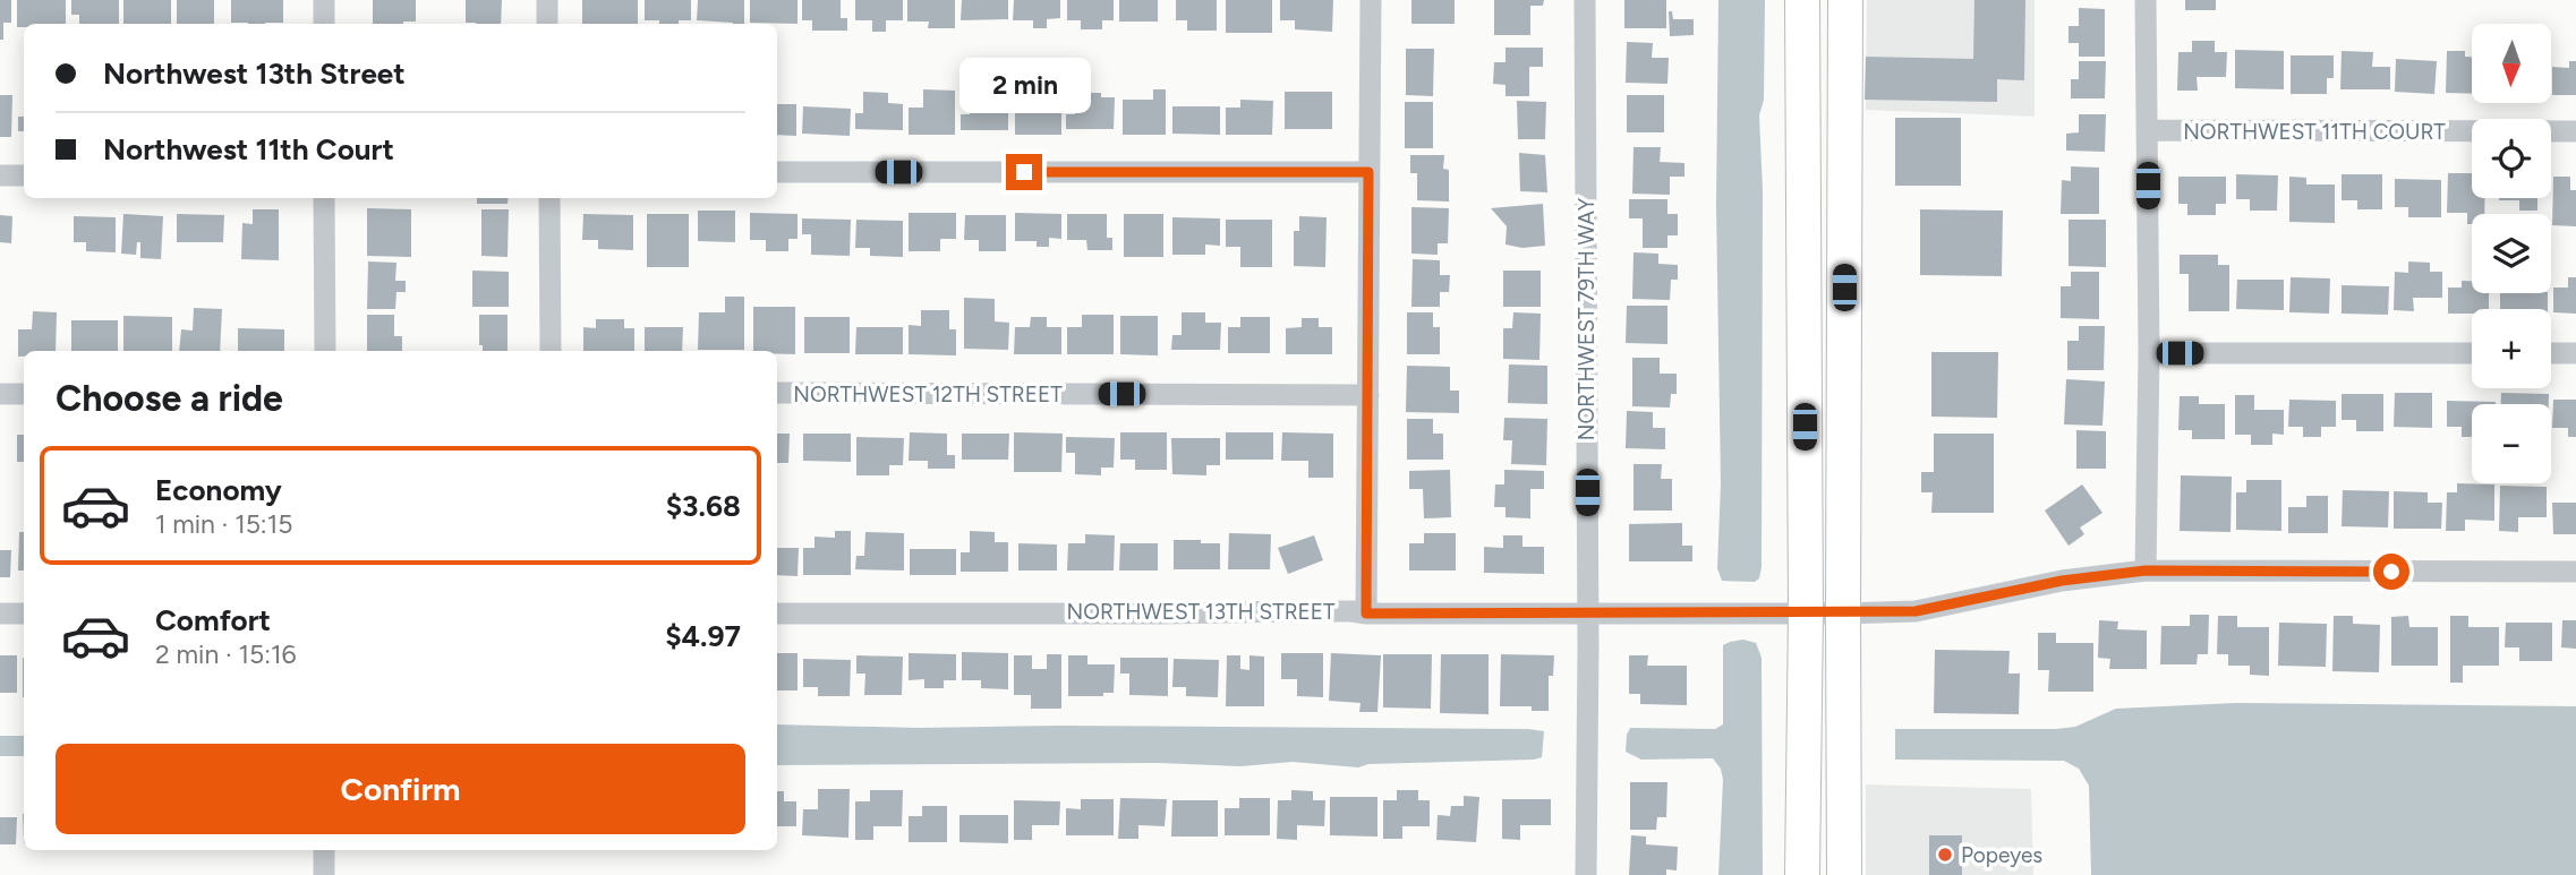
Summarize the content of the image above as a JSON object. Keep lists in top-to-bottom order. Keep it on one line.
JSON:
{"streets":{"street":["NORTHWEST 11TH COURT","NORTHWEST 79TH WAY","NORTHWEST 12TH STREET","NORTHWEST 13TH STREET"]},"crossings":[["NORTHWEST 79TH WAY","NORTHWEST 13TH STREET"]],"places":["Popeyes"],"north":"bottom","page":{"map_buttons":["+","−"],"banner":["Northwest 13th Street","Northwest 11th Court"],"bubble":"2 min","heading":"Choose a ride","list":[{"name":"Economy","note":"1 min · 15:15","value":"$3.68"},{"name":"Comfort","note":"2 min · 15:16","value":"$4.97"}],"buttons":"Confirm"}}
